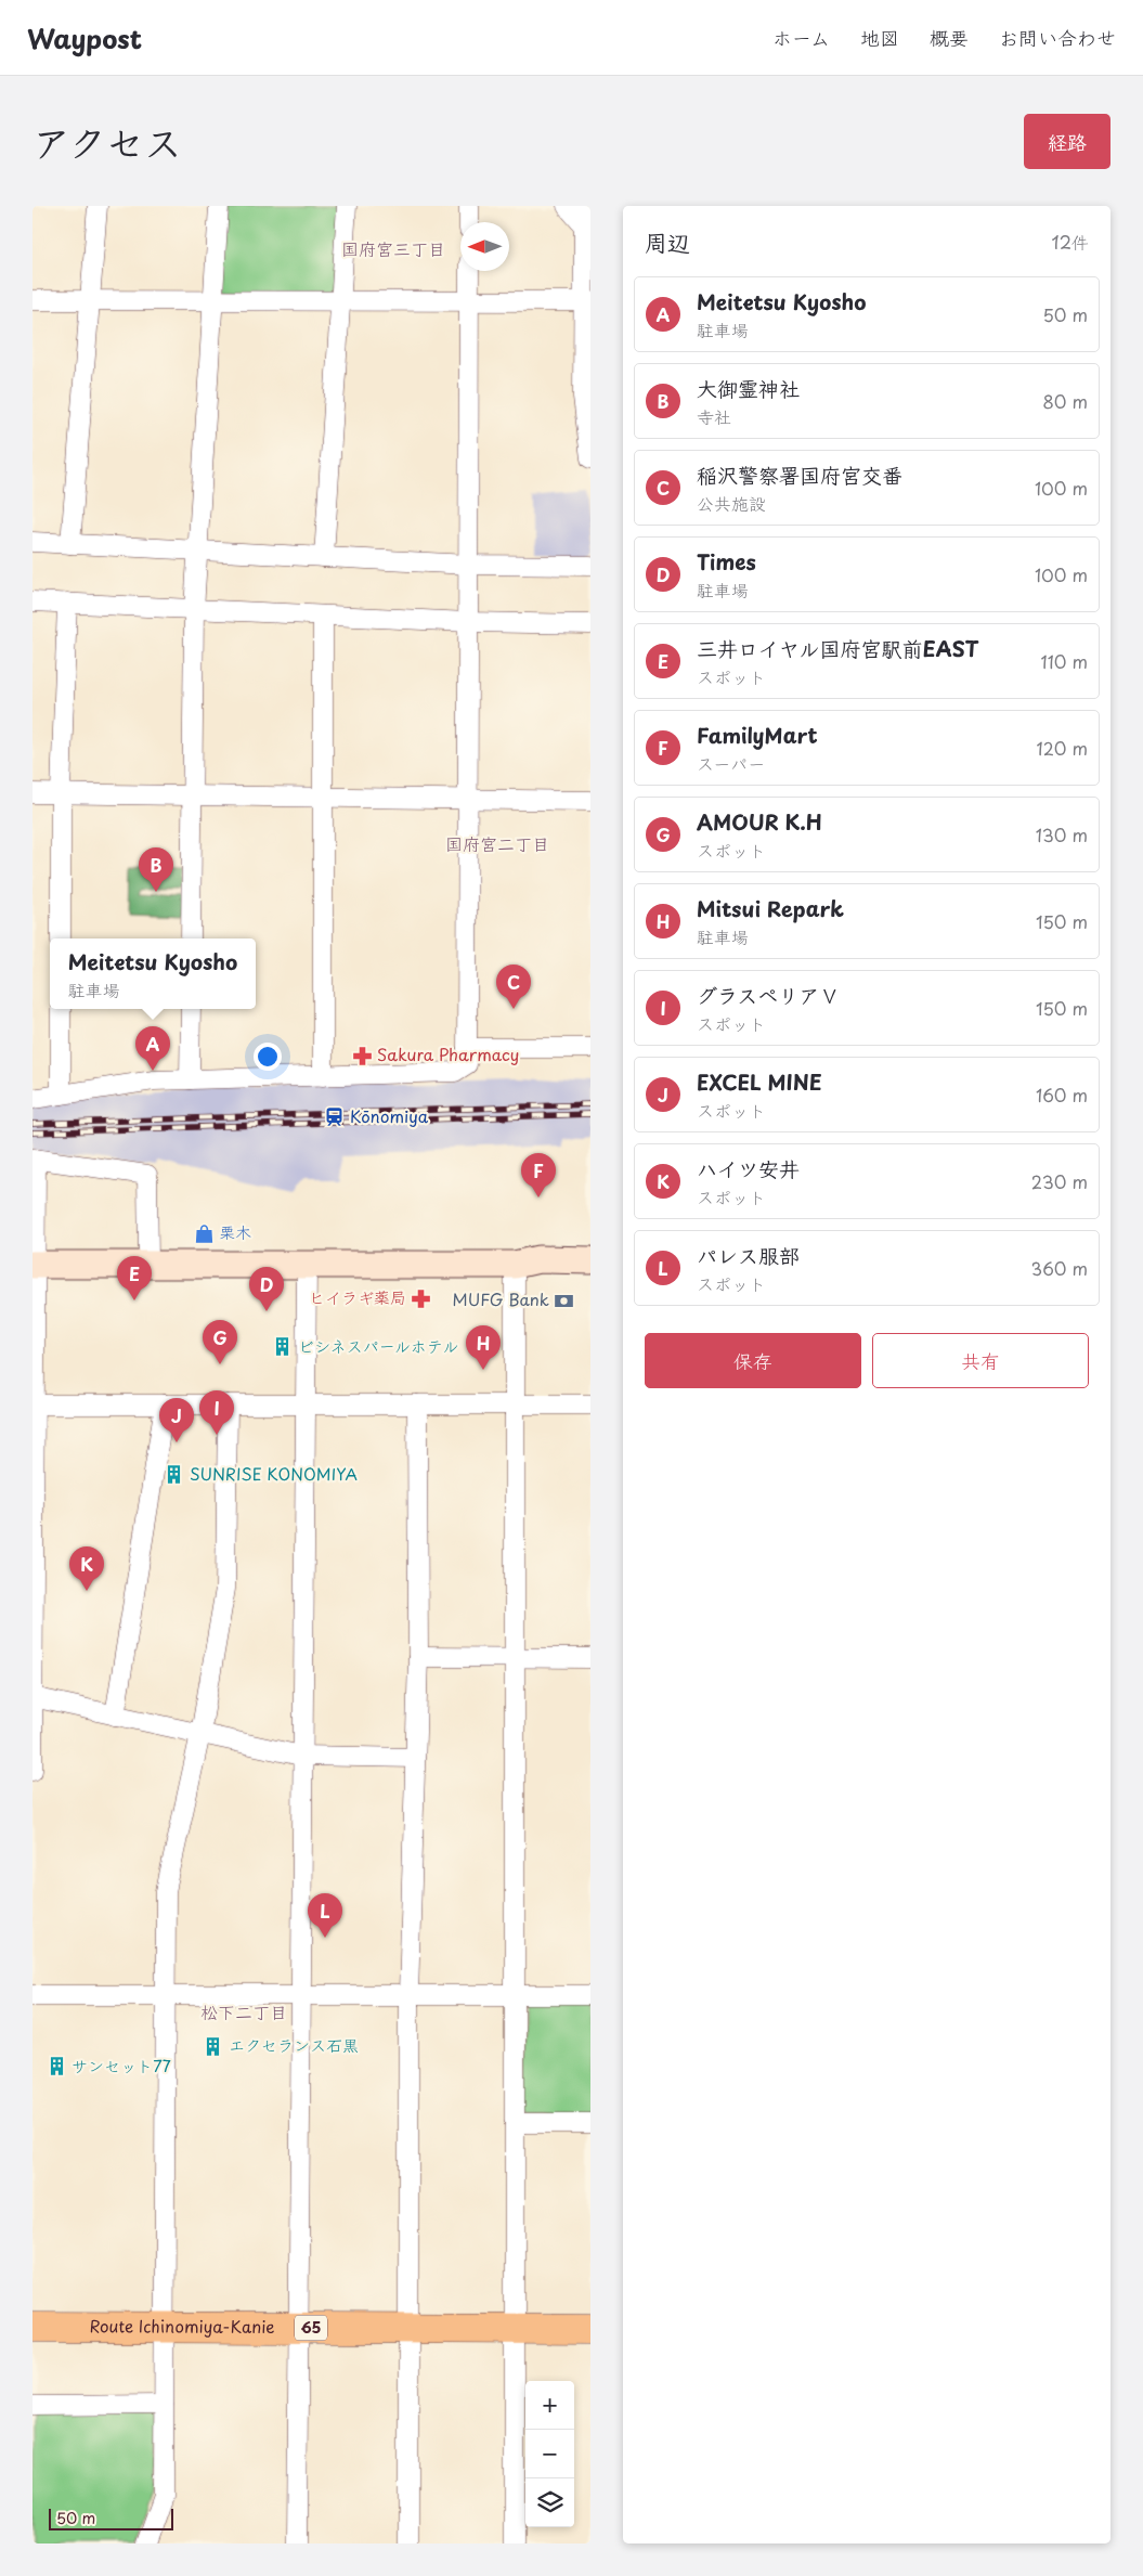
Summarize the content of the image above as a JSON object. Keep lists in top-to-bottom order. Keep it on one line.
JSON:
{"streets":{"main road":["Route Ichinomiya-Kanie","65"]},"districts":["国府宮三丁目","国府宮二丁目","松下二丁目"],"places":{"pharmacy":["Sakura Pharmacy","ヒイラギ薬局"],"station":["Kōnomiya"],"shop":["栗木"],"bank":["MUFG Bank"],"building":["ビシネスパールホテル","SUNRISE KONOMIYA","エクセランス石黒","サンセット77"]},"scale_bar":"50 m","north":"left","page":{"header":"Waypost","nav":["ホーム","地図","概要","お問い合わせ"],"title":"アクセス","buttons":["経路",["保存","共有"]],"heading":["周辺","12件"],"list":[{"mark":"A","name":"Meitetsu Kyosho","note":"駐車場","value":"50 m"},{"mark":"B","name":"大御霊神社","note":"寺社","value":"80 m"},{"mark":"C","name":"稲沢警察署国府宮交番","note":"公共施設","value":"100 m"},{"mark":"D","name":"Times","note":"駐車場","value":"100 m"},{"mark":"E","name":"三井ロイヤル国府宮駅前EAST","note":"スポット","value":"110 m"},{"mark":"F","name":"FamilyMart","note":"スーパー","value":"120 m"},{"mark":"G","name":"AMOUR K.H","note":"スポット","value":"130 m"},{"mark":"H","name":"Mitsui Repark","note":"駐車場","value":"150 m"},{"mark":"I","name":"グラスペリアⅤ","note":"スポット","value":"150 m"},{"mark":"J","name":"EXCEL MINE","note":"スポット","value":"160 m"},{"mark":"K","name":"ハイツ安井","note":"スポット","value":"230 m"},{"mark":"L","name":"パレス服部","note":"スポット","value":"360 m"}],"pins":["B","C","A","F","E","D","G","H","I","J","K","L"],"popup":["Meitetsu Kyosho","駐車場"],"map_buttons":["+","−"],"scale":"50 m"}}
